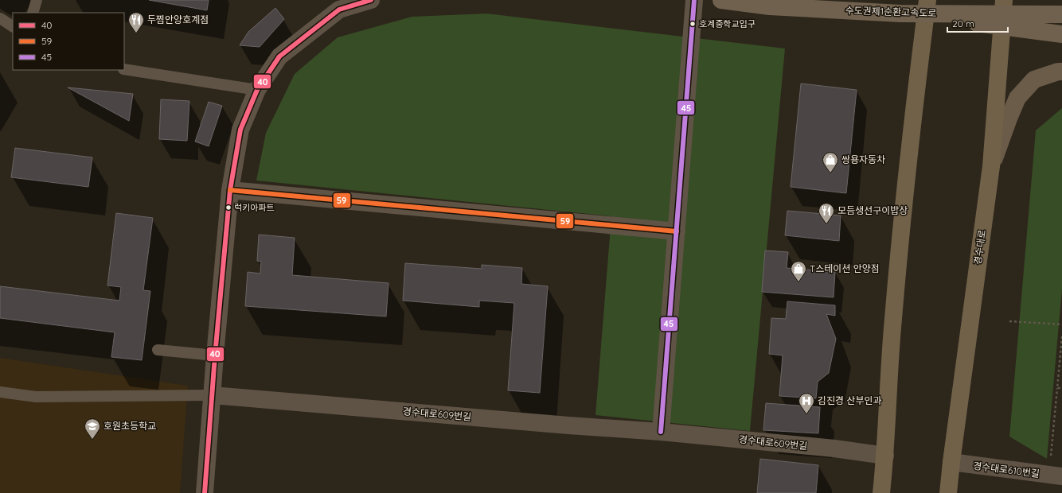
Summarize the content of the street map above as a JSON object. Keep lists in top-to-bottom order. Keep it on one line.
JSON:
{"streets":{"highway":["수도권제1순환고속도로"],"main road":["경수대로"],"street":["경수대로609번길","경수대로610번길"]},"crossings":[["경수대로","경수대로610번길"]],"places":{"other":["호계중학교입구","럭키아파트"],"restaurant":["두찜안양호계점","모듬생선구이밥상"],"shop":["쌍용자동차","T스테이션 안양점"],"hospital":["김진경 산부인과"],"school or university":["호원초등학교"]},"lines":["transit line 40","transit line 45","transit line 59"],"legend":["40","59","45"],"scale_bar":"20 m"}
